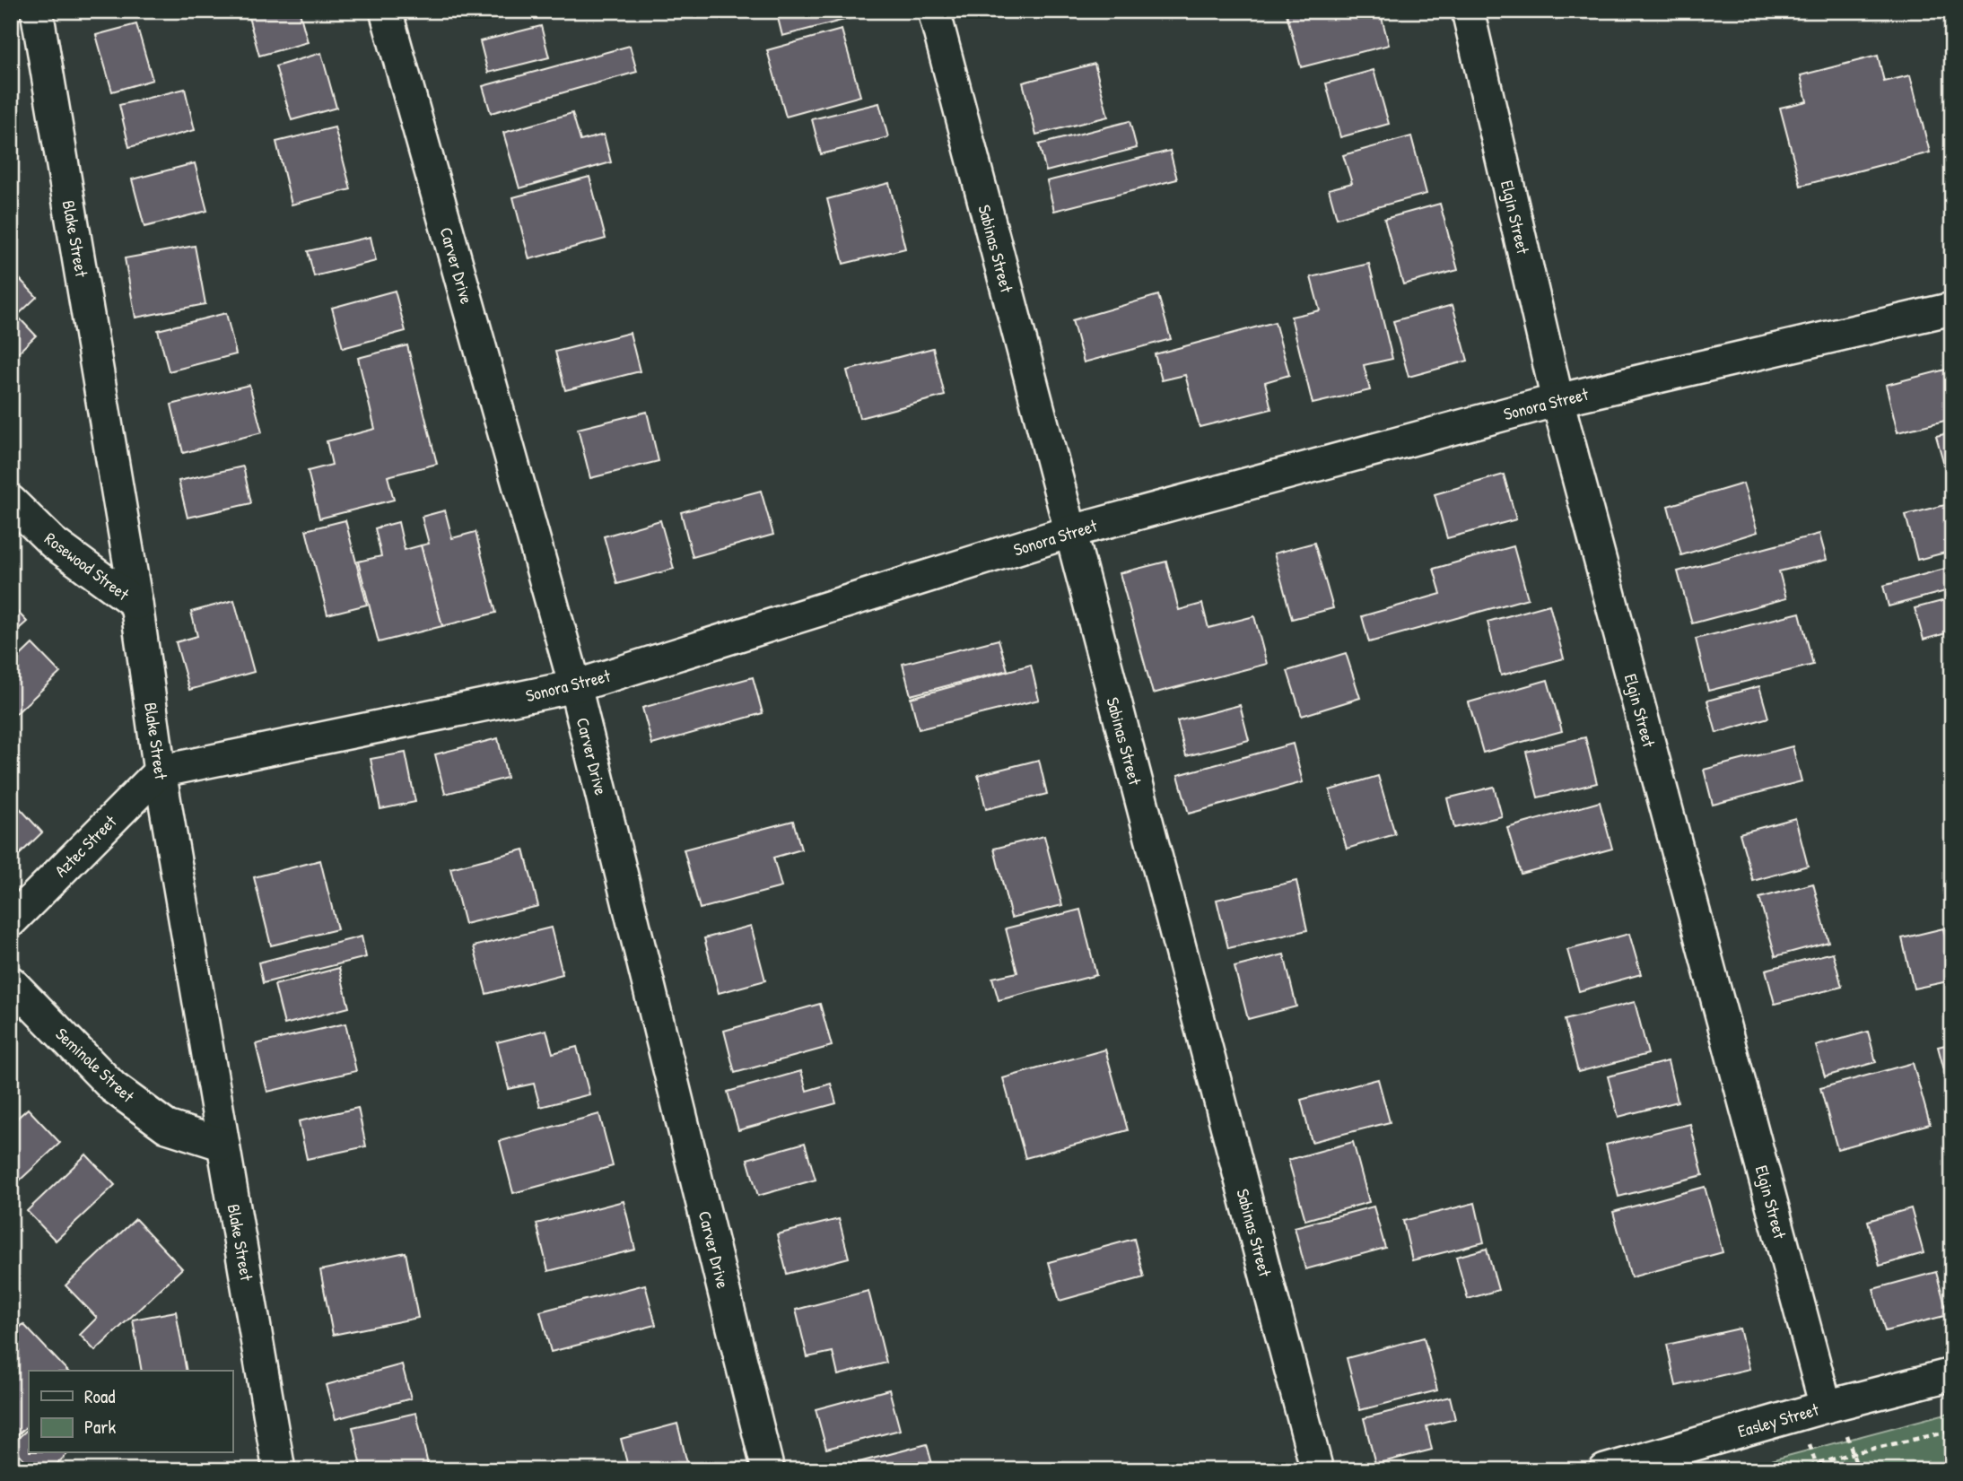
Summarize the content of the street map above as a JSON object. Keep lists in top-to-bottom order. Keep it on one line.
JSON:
{"streets":{"street":["Elgin Street","Blake Street","Sabinas Street","Carver Drive","Sonora Street","Rosewood Street","Aztec Street","Seminole Street","Easley Street"]},"crossings":[["Elgin Street","Sonora Street"],["Elgin Street","Easley Street"],["Blake Street","Sonora Street"],["Blake Street","Rosewood Street"],["Blake Street","Aztec Street"],["Blake Street","Seminole Street"],["Sabinas Street","Sonora Street"],["Carver Drive","Sonora Street"],["Sonora Street","Aztec Street"]],"legend":["Road","Park"]}
